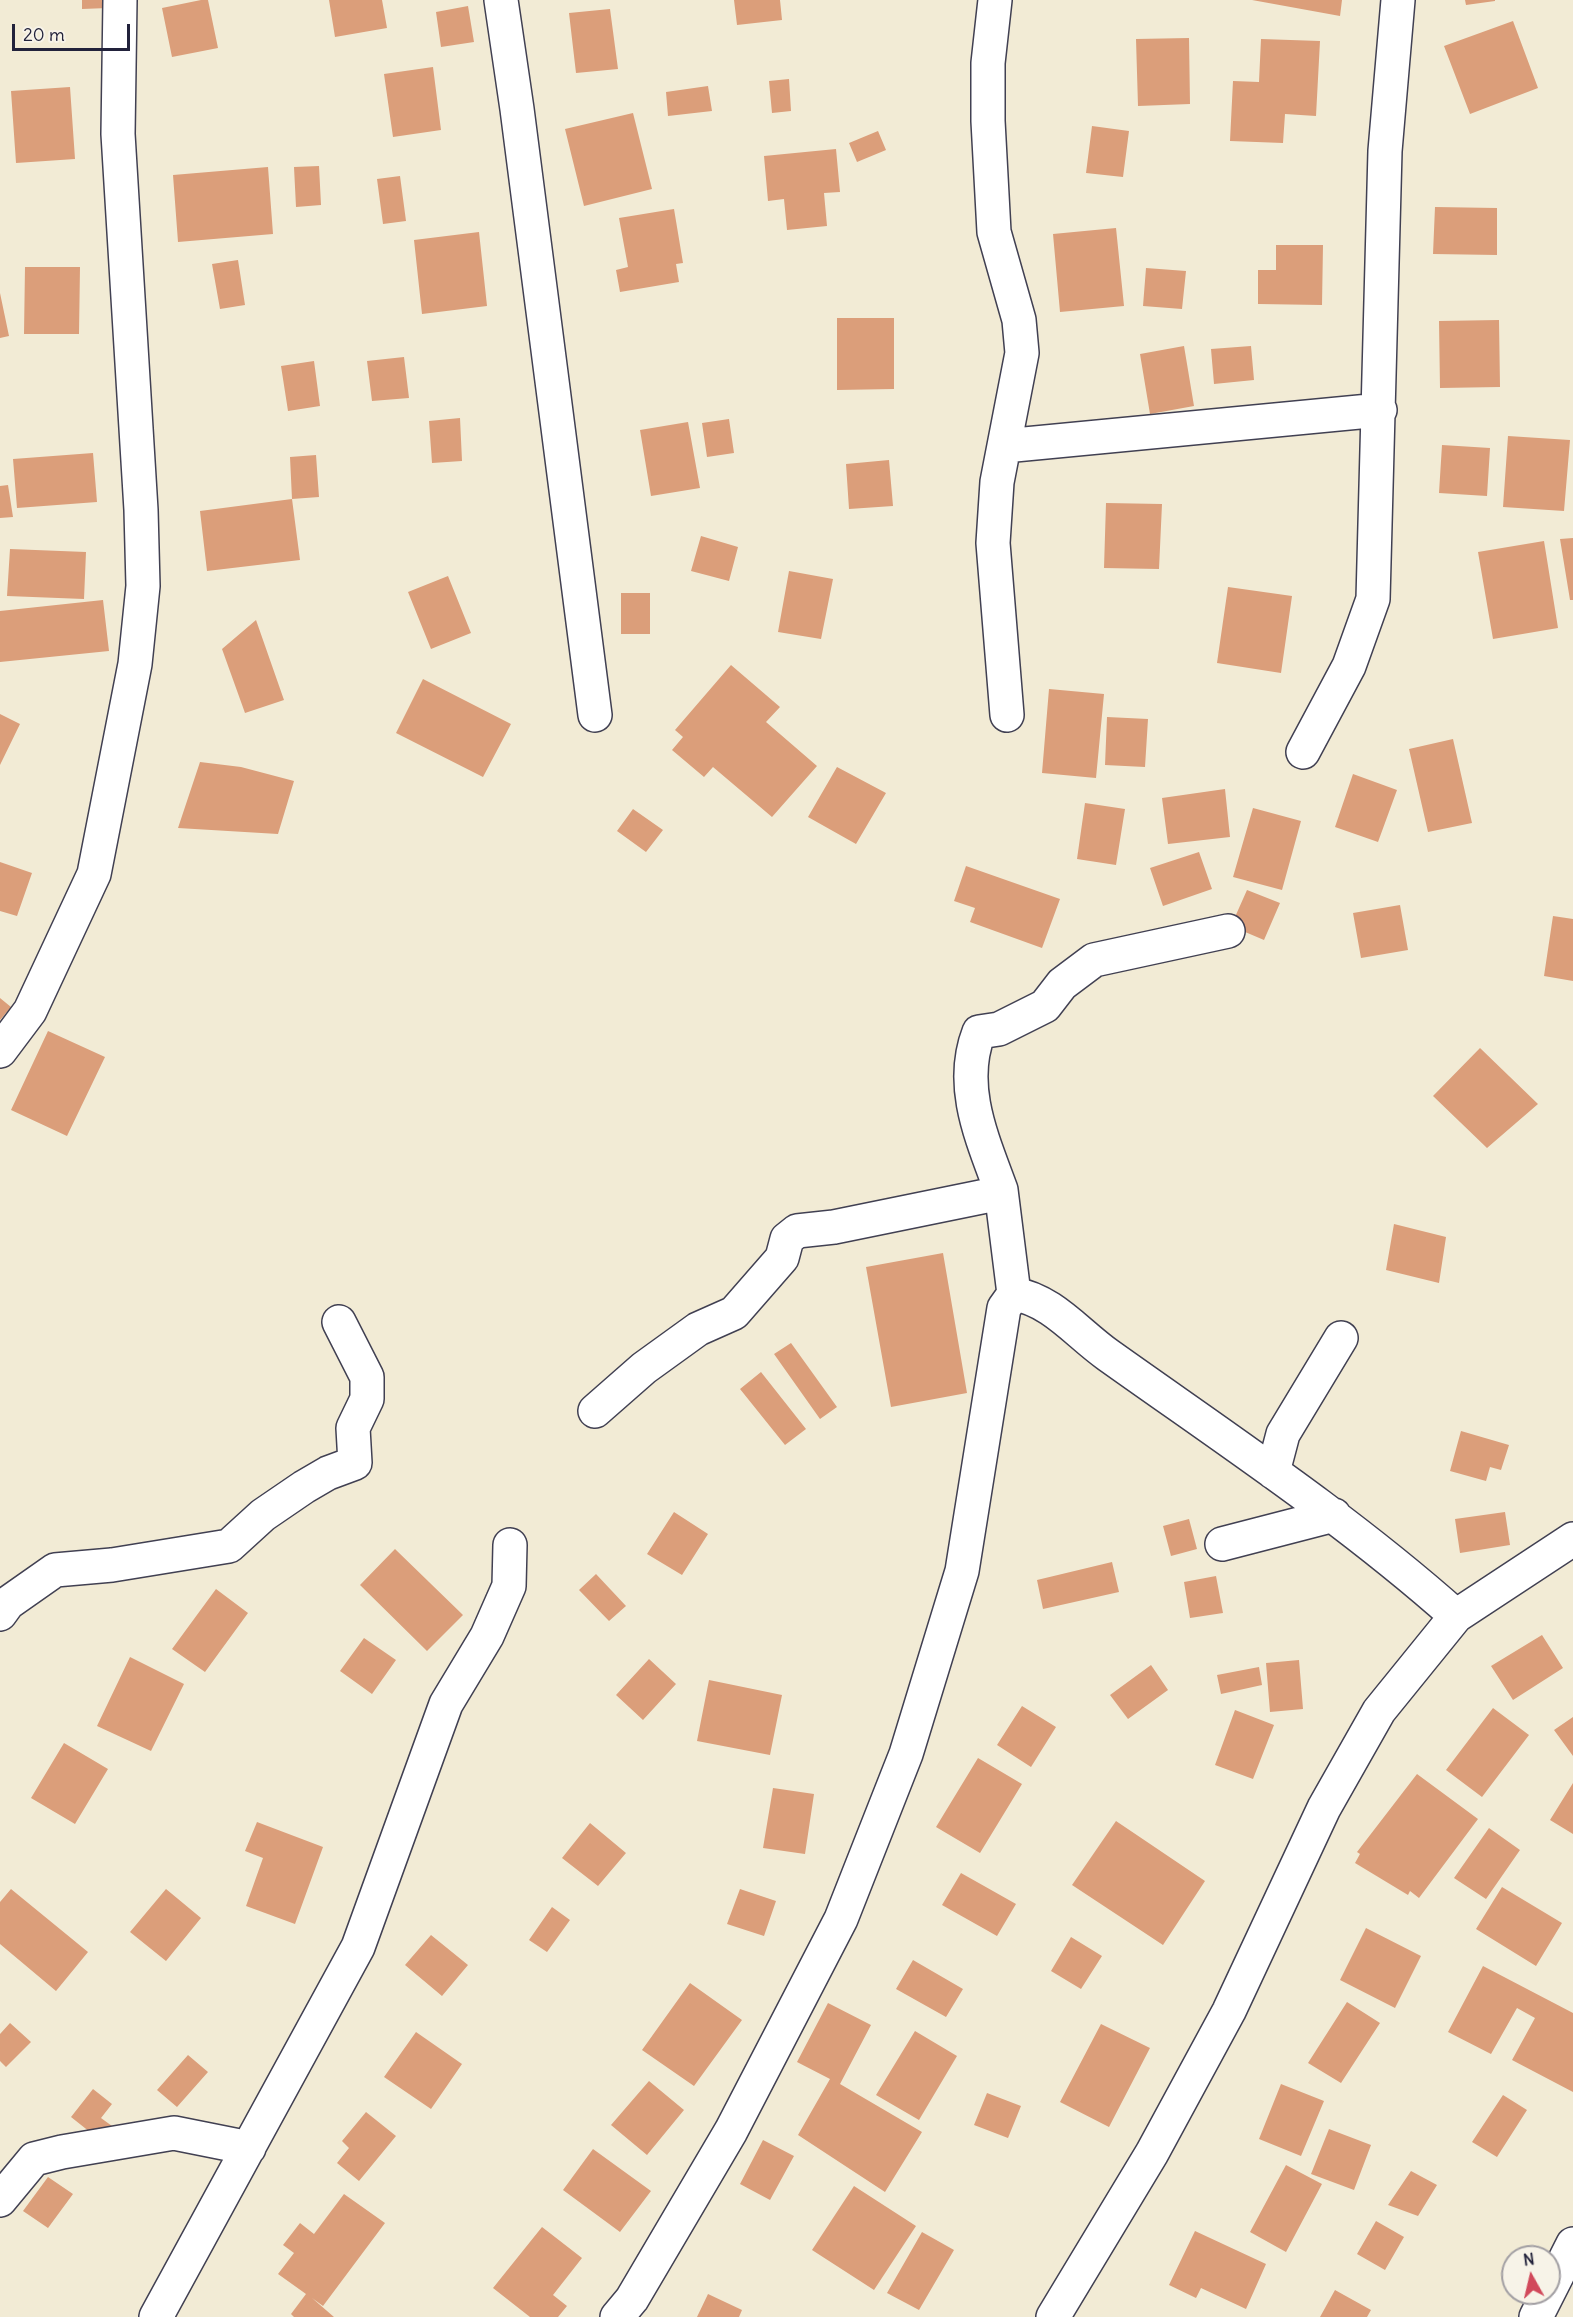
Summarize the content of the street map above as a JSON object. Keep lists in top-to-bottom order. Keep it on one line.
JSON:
{"scale_bar":"20 m","north":"top"}
